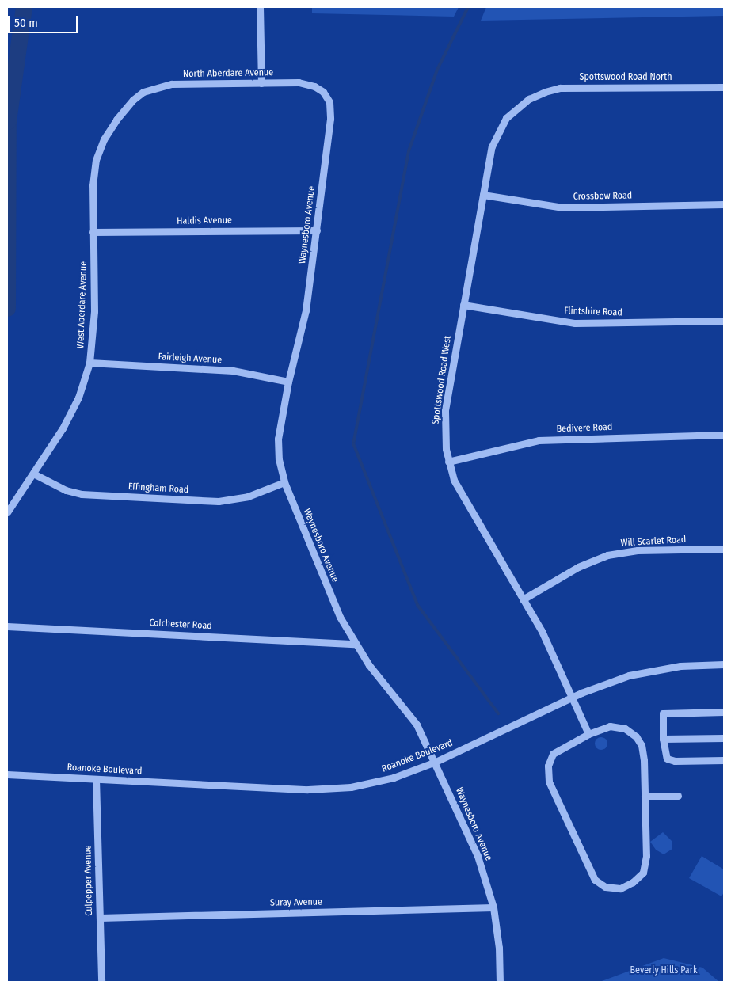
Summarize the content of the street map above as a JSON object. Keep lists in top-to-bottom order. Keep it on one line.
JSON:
{"streets":{"street":["North Aberdare Avenue","Spottswood Road North","Crossbow Road","Haldis Avenue","Waynesboro Avenue","West Aberdare Avenue","Flintshire Road","Fairleigh Avenue","Spottswood Road West","Bedivere Road","Effingham Road","Will Scarlet Road","Colchester Road","Roanoke Boulevard","Culpepper Avenue","Suray Avenue"]},"crossings":[["North Aberdare Avenue","Waynesboro Avenue"],["North Aberdare Avenue","West Aberdare Avenue"],["Spottswood Road North","Spottswood Road West"],["Crossbow Road","Spottswood Road West"],["Haldis Avenue","Waynesboro Avenue"],["Haldis Avenue","West Aberdare Avenue"],["Waynesboro Avenue","Fairleigh Avenue"],["Waynesboro Avenue","Effingham Road"],["Waynesboro Avenue","Colchester Road"],["Waynesboro Avenue","Roanoke Boulevard"],["Waynesboro Avenue","Suray Avenue"],["West Aberdare Avenue","Fairleigh Avenue"],["West Aberdare Avenue","Effingham Road"],["Flintshire Road","Spottswood Road West"],["Spottswood Road West","Bedivere Road"],["Spottswood Road West","Will Scarlet Road"],["Spottswood Road West","Roanoke Boulevard"],["Roanoke Boulevard","Culpepper Avenue"],["Culpepper Avenue","Suray Avenue"]],"parks":["Beverly Hills Park"],"scale_bar":"50 m"}
